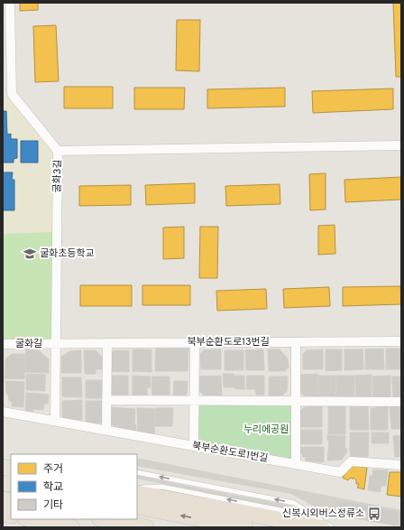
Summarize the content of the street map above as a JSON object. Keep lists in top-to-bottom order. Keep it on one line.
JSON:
{"streets":{"street":["굴화3길","북부순환도로13번길","굴화길","북부순환도로1번길"]},"crossings":[["굴화3길","북부순환도로13번길"],["굴화3길","굴화길"],["굴화3길","북부순환도로1번길"],["북부순환도로13번길","굴화길"]],"parks":["누리에공원"],"places":{"school or university":["굴화초등학교"],"bus stop":["신복시외버스정류소"]},"legend":["주거","학교","기타"]}
